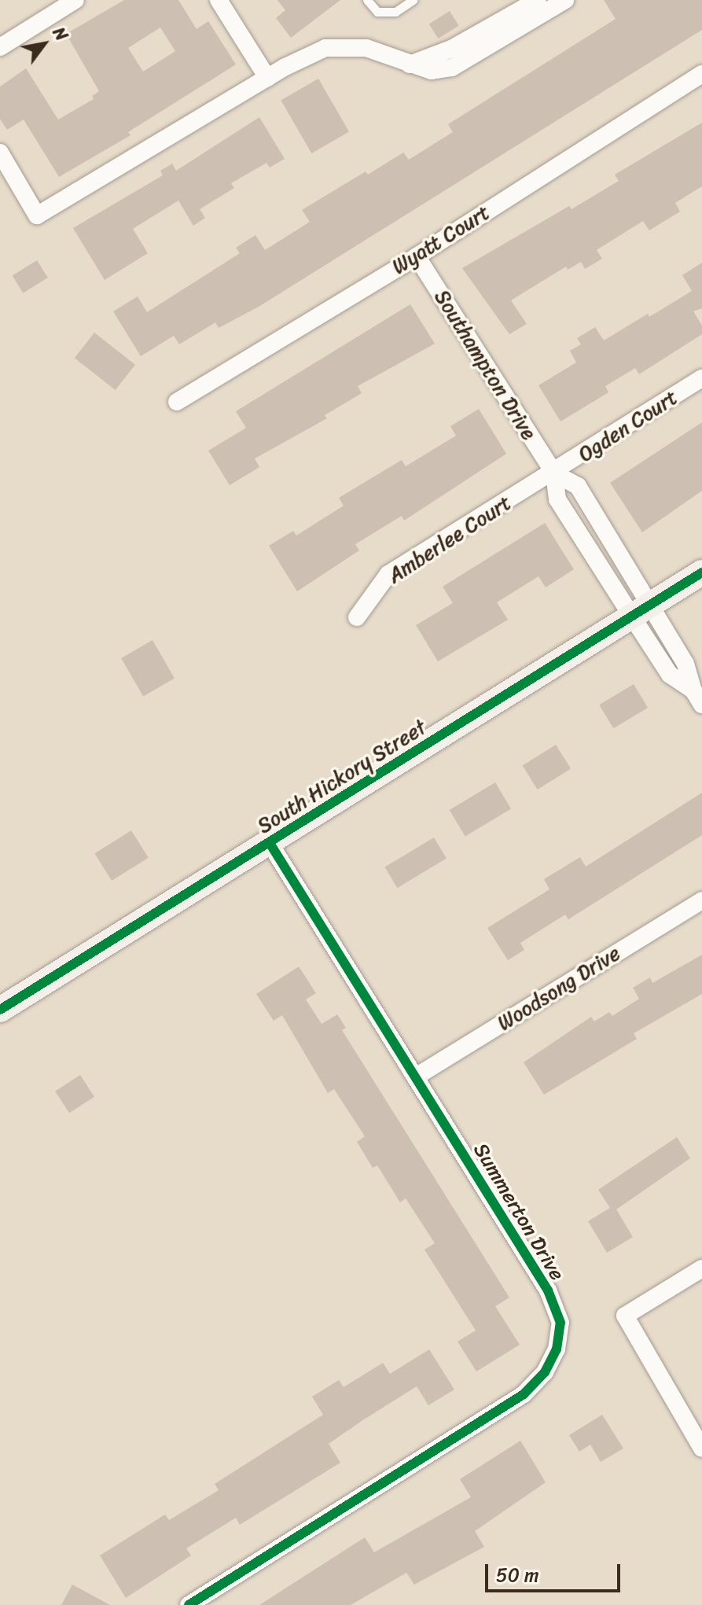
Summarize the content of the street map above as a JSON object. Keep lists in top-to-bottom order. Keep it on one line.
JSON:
{"streets":{"street":["Wyatt Court","Southampton Drive","Ogden Court","Amberlee Court","South Hickory Street","Woodsong Drive","Summerton Drive"]},"crossings":[["Wyatt Court","Southampton Drive"],["Southampton Drive","Ogden Court"],["Southampton Drive","Amberlee Court"],["Southampton Drive","South Hickory Street"],["Ogden Court","Amberlee Court"],["South Hickory Street","Summerton Drive"],["Woodsong Drive","Summerton Drive"]],"scale_bar":"50 m","north":"top right"}
